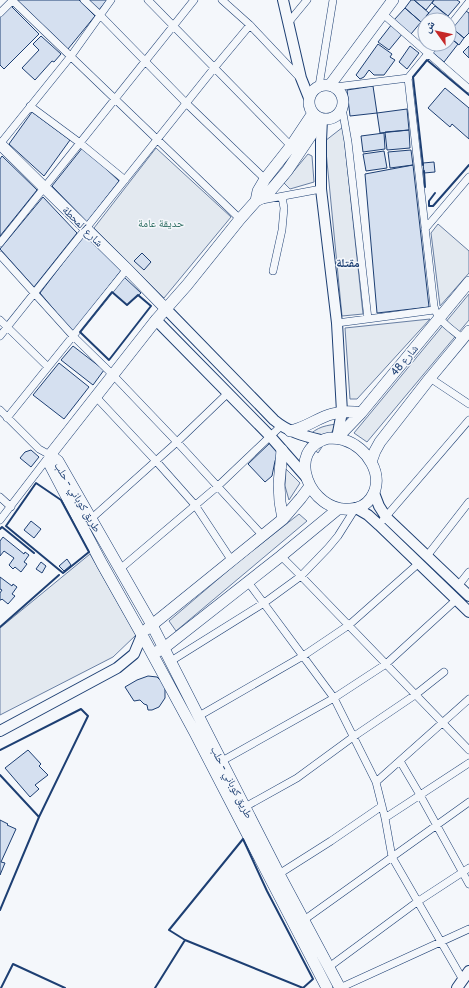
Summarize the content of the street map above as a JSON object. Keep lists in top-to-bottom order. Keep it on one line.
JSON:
{"streets":{"main road":["شارع المحطة","48 شارع","طريق كوباني - حلب"]},"districts":["مقتلة"],"parks":["حديقة عامة"],"north":"top left"}
